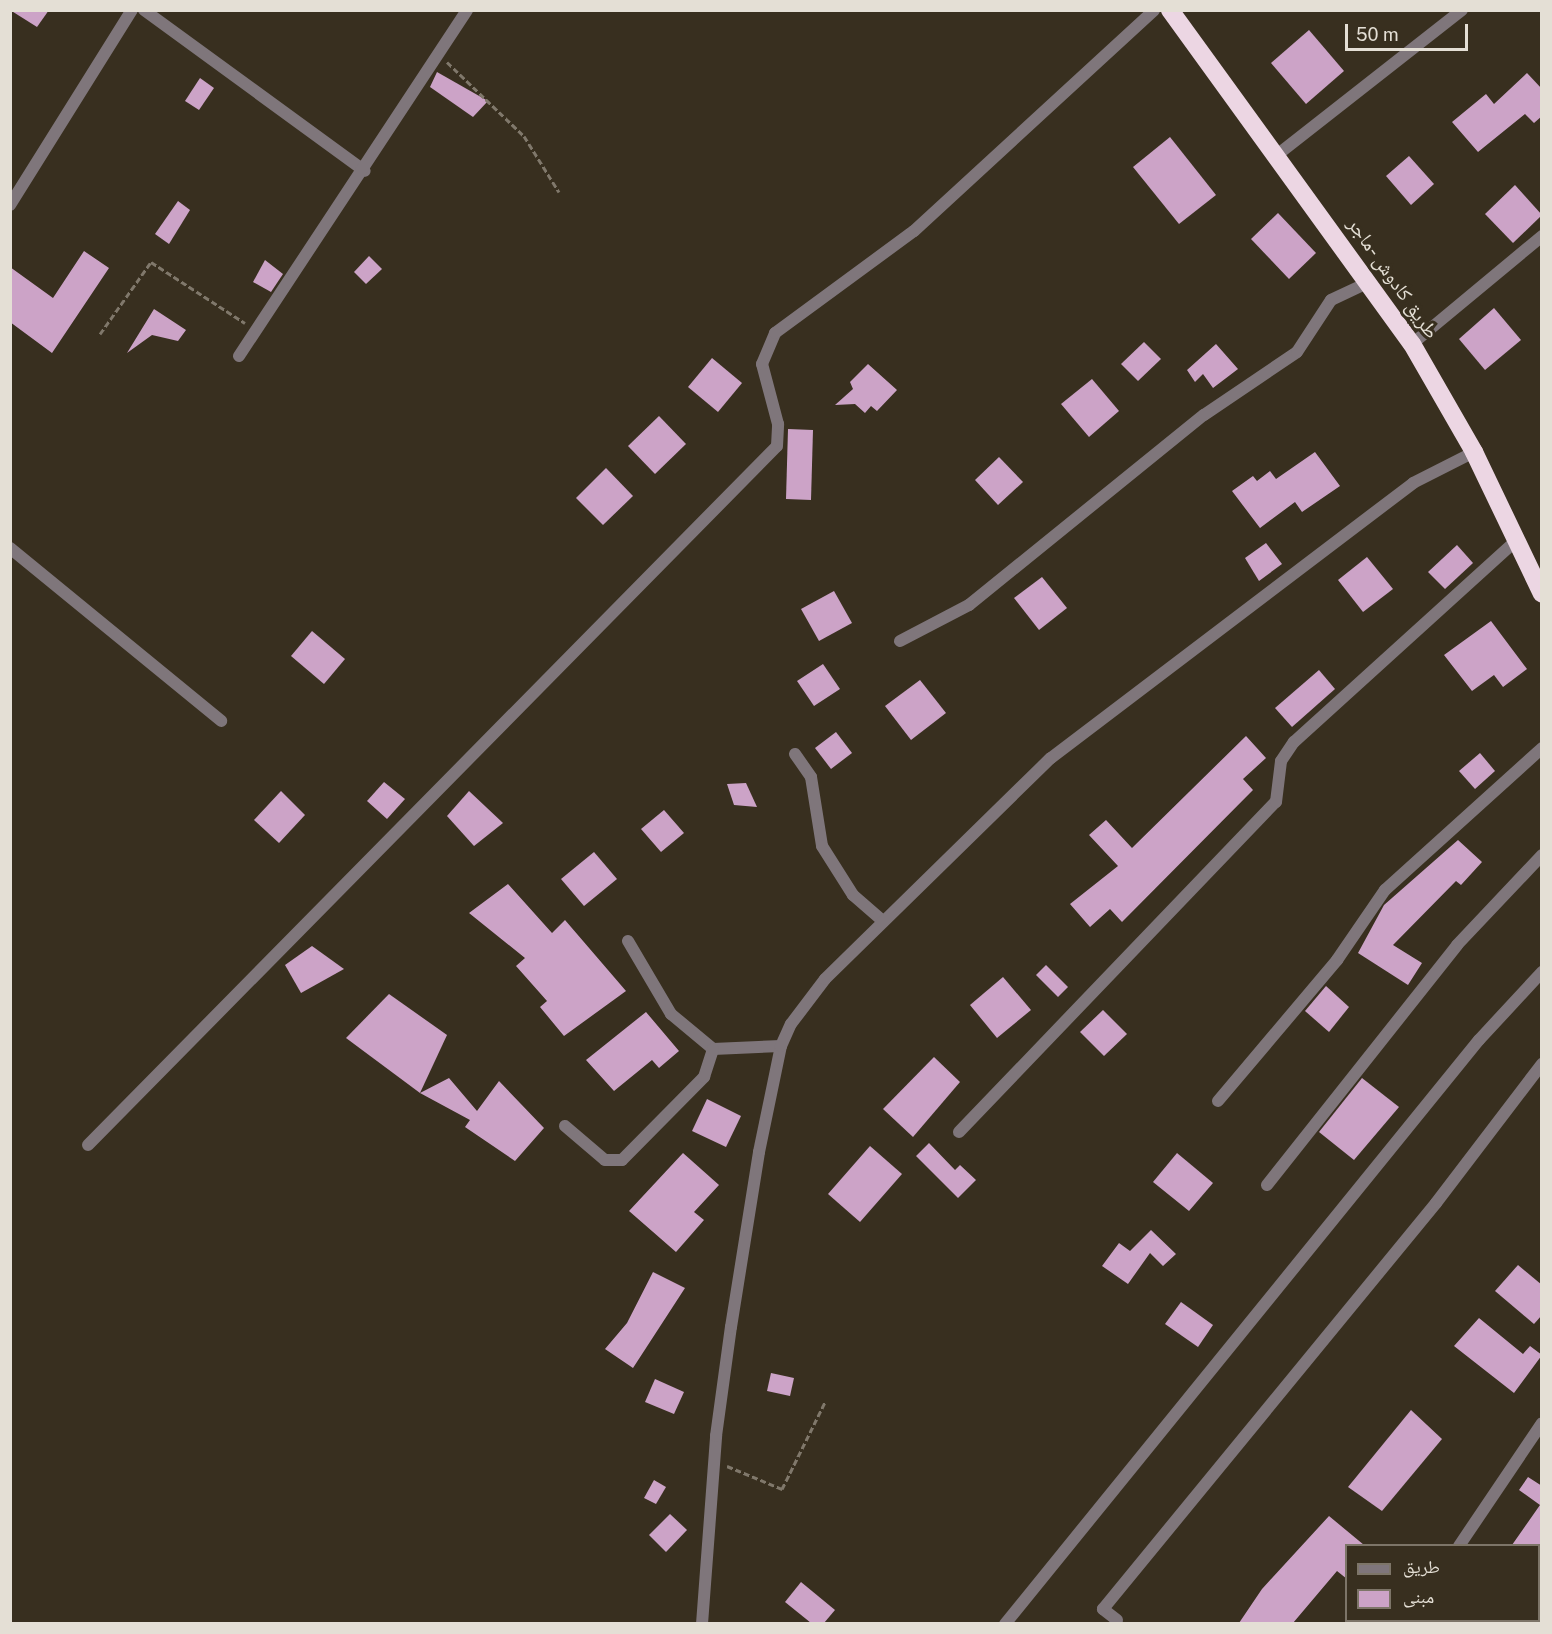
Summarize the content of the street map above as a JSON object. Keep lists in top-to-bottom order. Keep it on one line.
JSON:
{"streets":{"highway":["طريق كادوش -ماجر"]},"legend":["طريق","مبنى"],"scale_bar":"50 m"}
